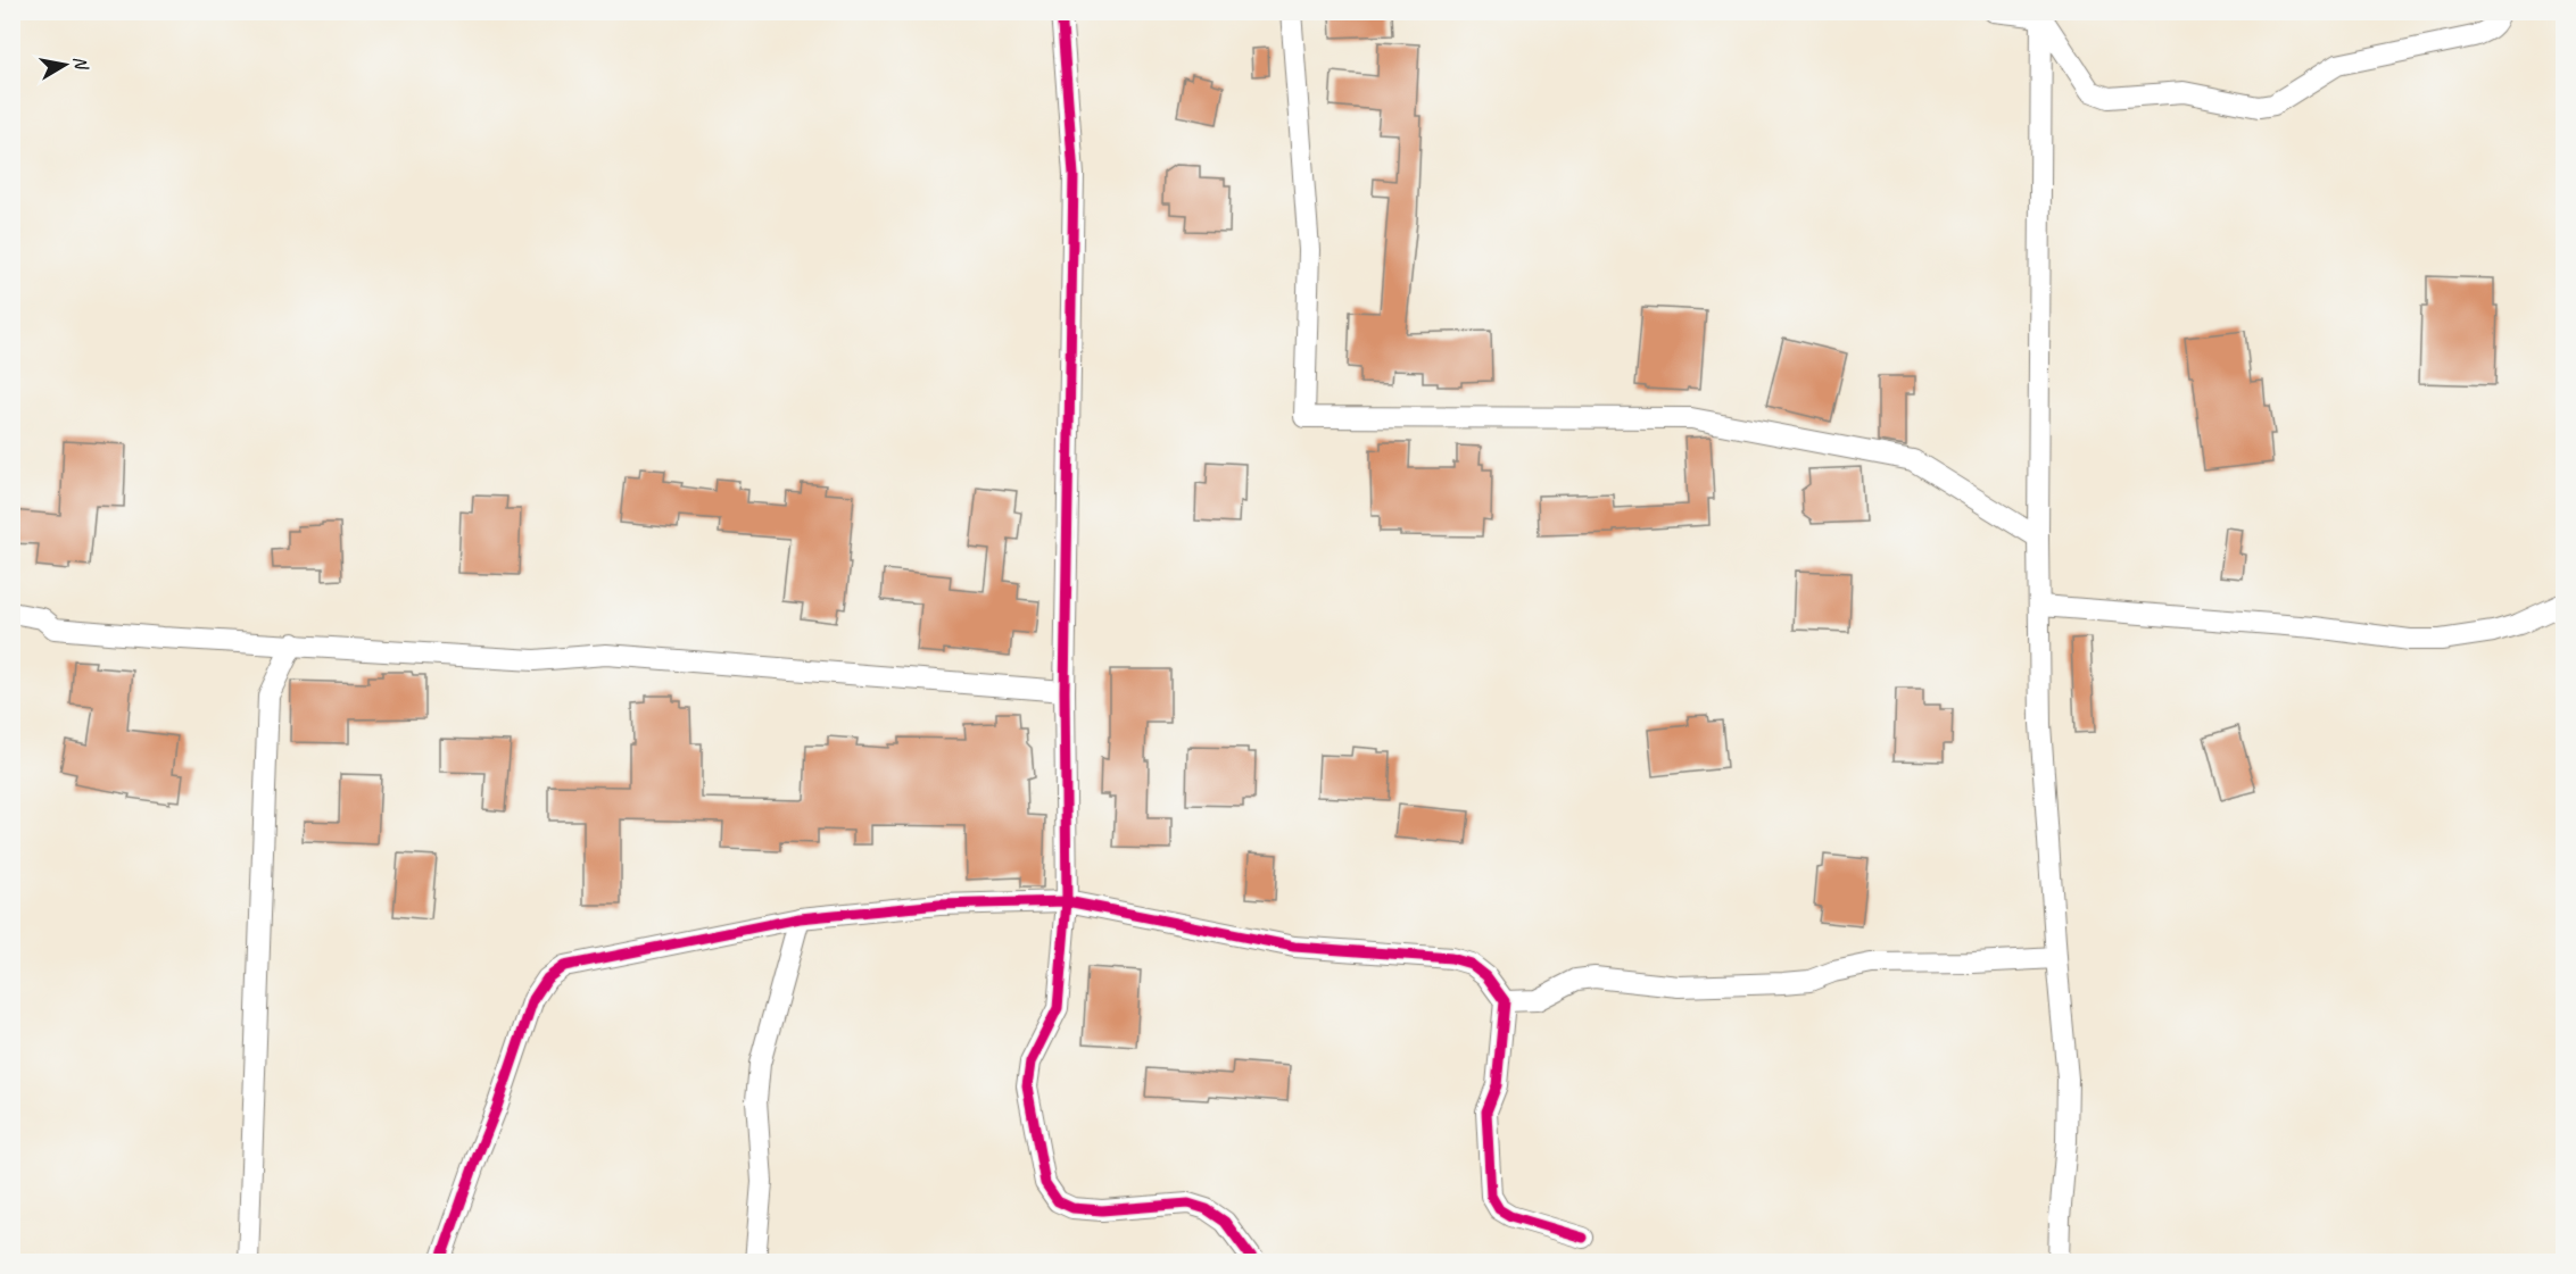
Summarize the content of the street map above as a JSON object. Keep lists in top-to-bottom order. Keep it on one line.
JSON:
{"north":"right"}
